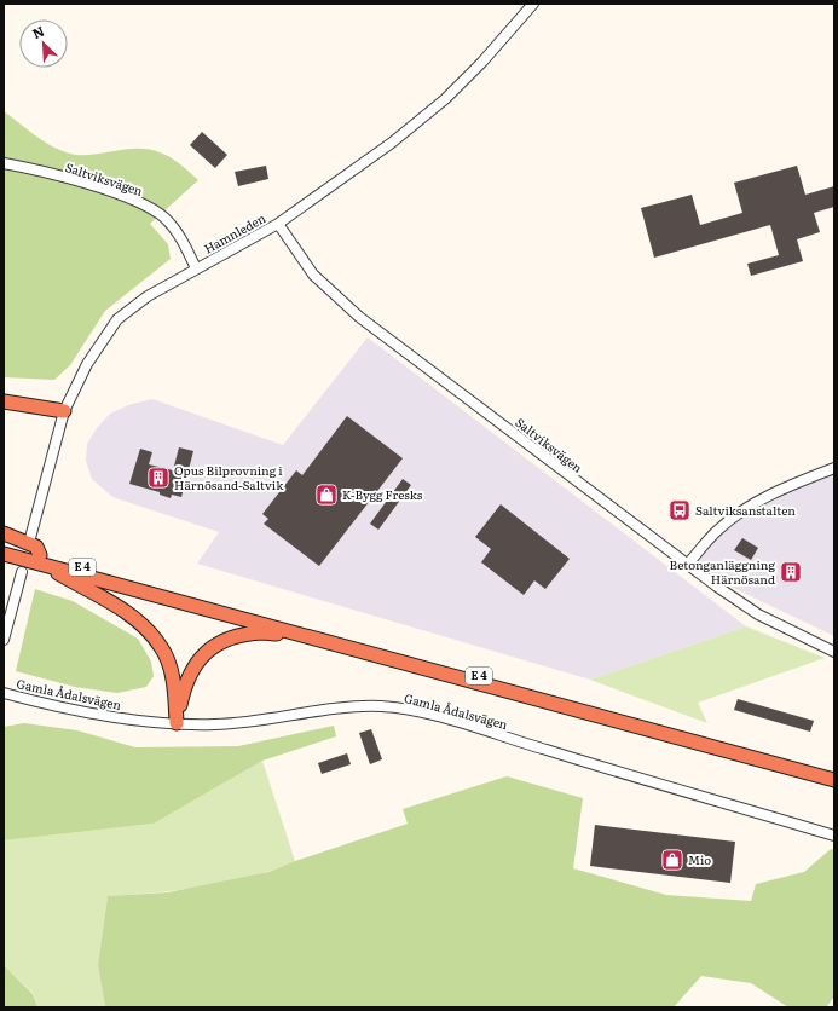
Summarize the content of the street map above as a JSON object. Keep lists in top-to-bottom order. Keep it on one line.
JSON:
{"streets":{"highway":["E 4"],"street":["Saltviksvägen","Hamnleden","Gamla Ådalsvägen"]},"crossings":[["Saltviksvägen","Hamnleden"],["E 4","Gamla Ådalsvägen"]],"places":{"building":["Opus Bilprovning i Härnösand-Saltvik","Betonganläggning Härnösand"],"shop":["K-Bygg Fresks","Mio"],"bus stop":["Saltviksanstalten"]},"north":"top left"}
